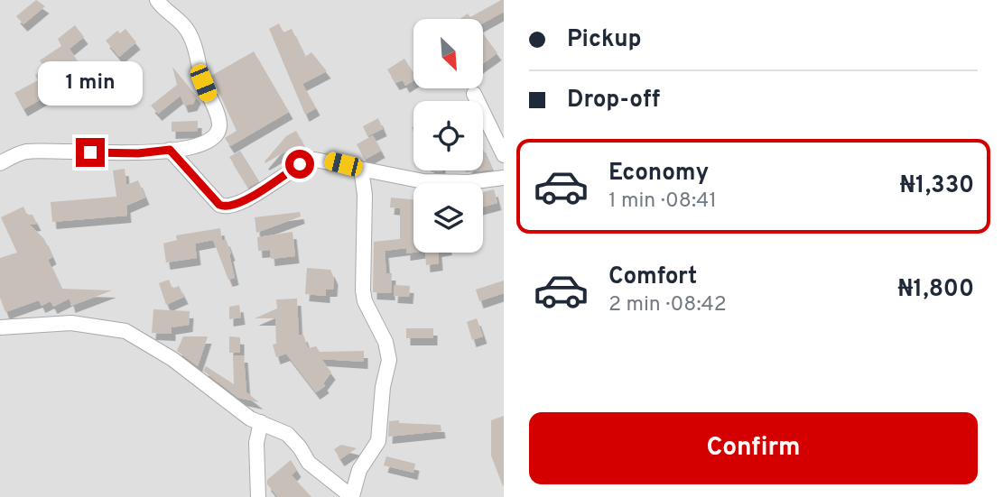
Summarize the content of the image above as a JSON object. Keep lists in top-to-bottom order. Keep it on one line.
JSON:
{"north":"bottom right","page":{"banner":["Pickup","Drop-off"],"bubble":"1 min","list":[{"name":"Economy","note":"1 min · 08:41","value":"₦1,330"},{"name":"Comfort","note":"2 min · 08:42","value":"₦1,800"}],"buttons":"Confirm"}}
